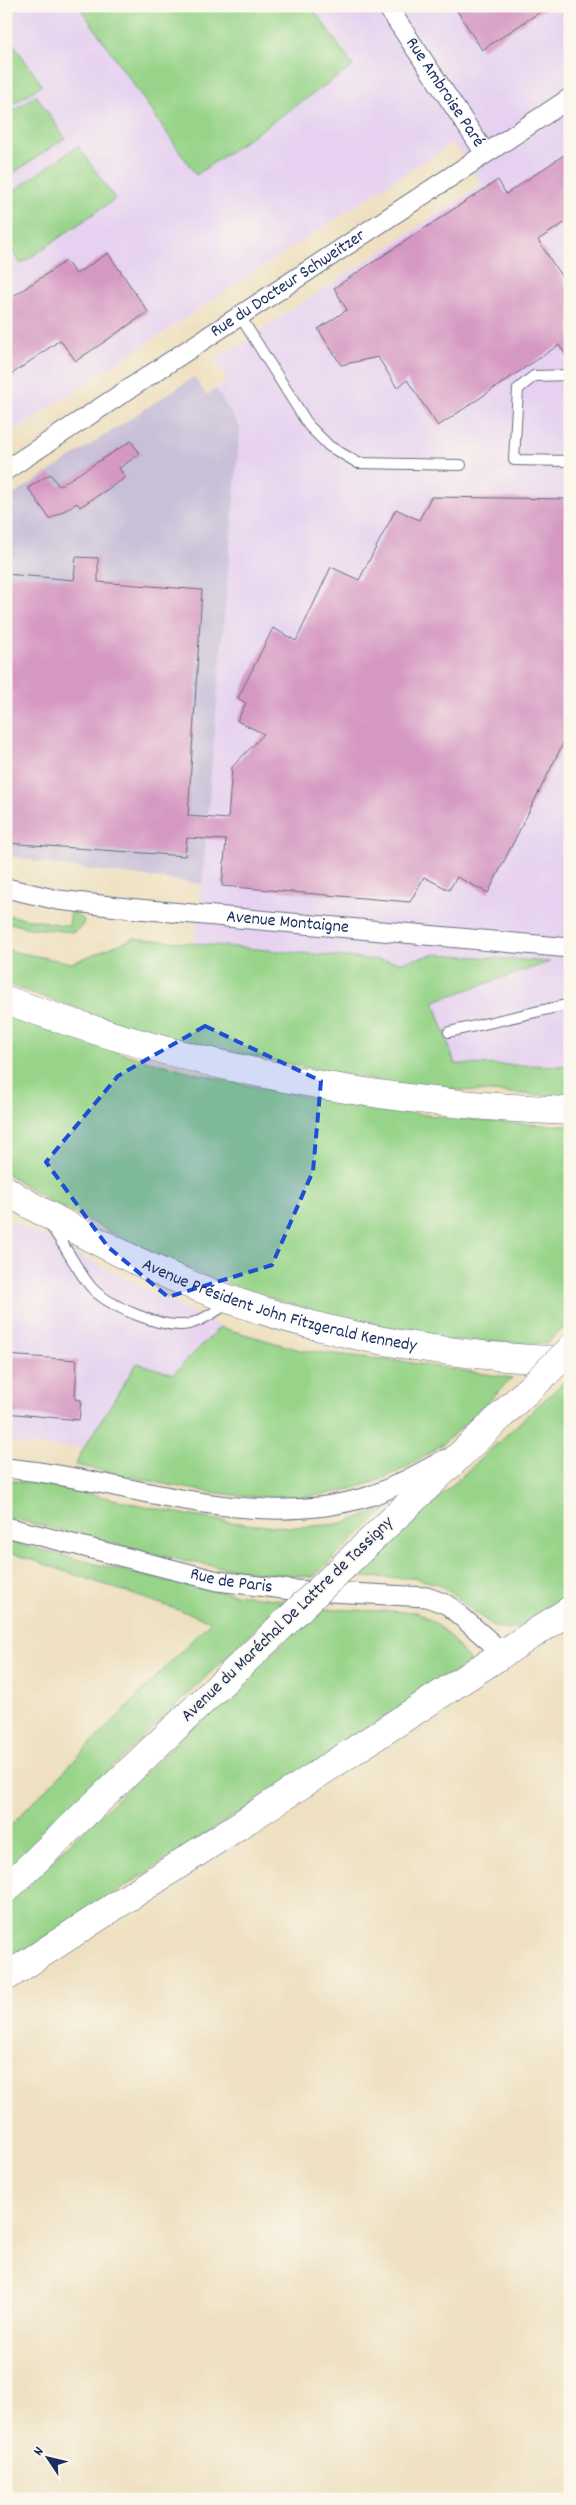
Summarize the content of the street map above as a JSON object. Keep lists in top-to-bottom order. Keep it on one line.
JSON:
{"streets":{"main road":["Avenue Président John Fitzgerald Kennedy","Avenue du Maréchal De Lattre de Tassigny"],"street":["Rue Ambroise Paré","Rue du Docteur Schweitzer","Avenue Montaigne","Rue de Paris"]},"crossings":[["Rue Ambroise Paré","Rue du Docteur Schweitzer"]],"north":"top left"}
